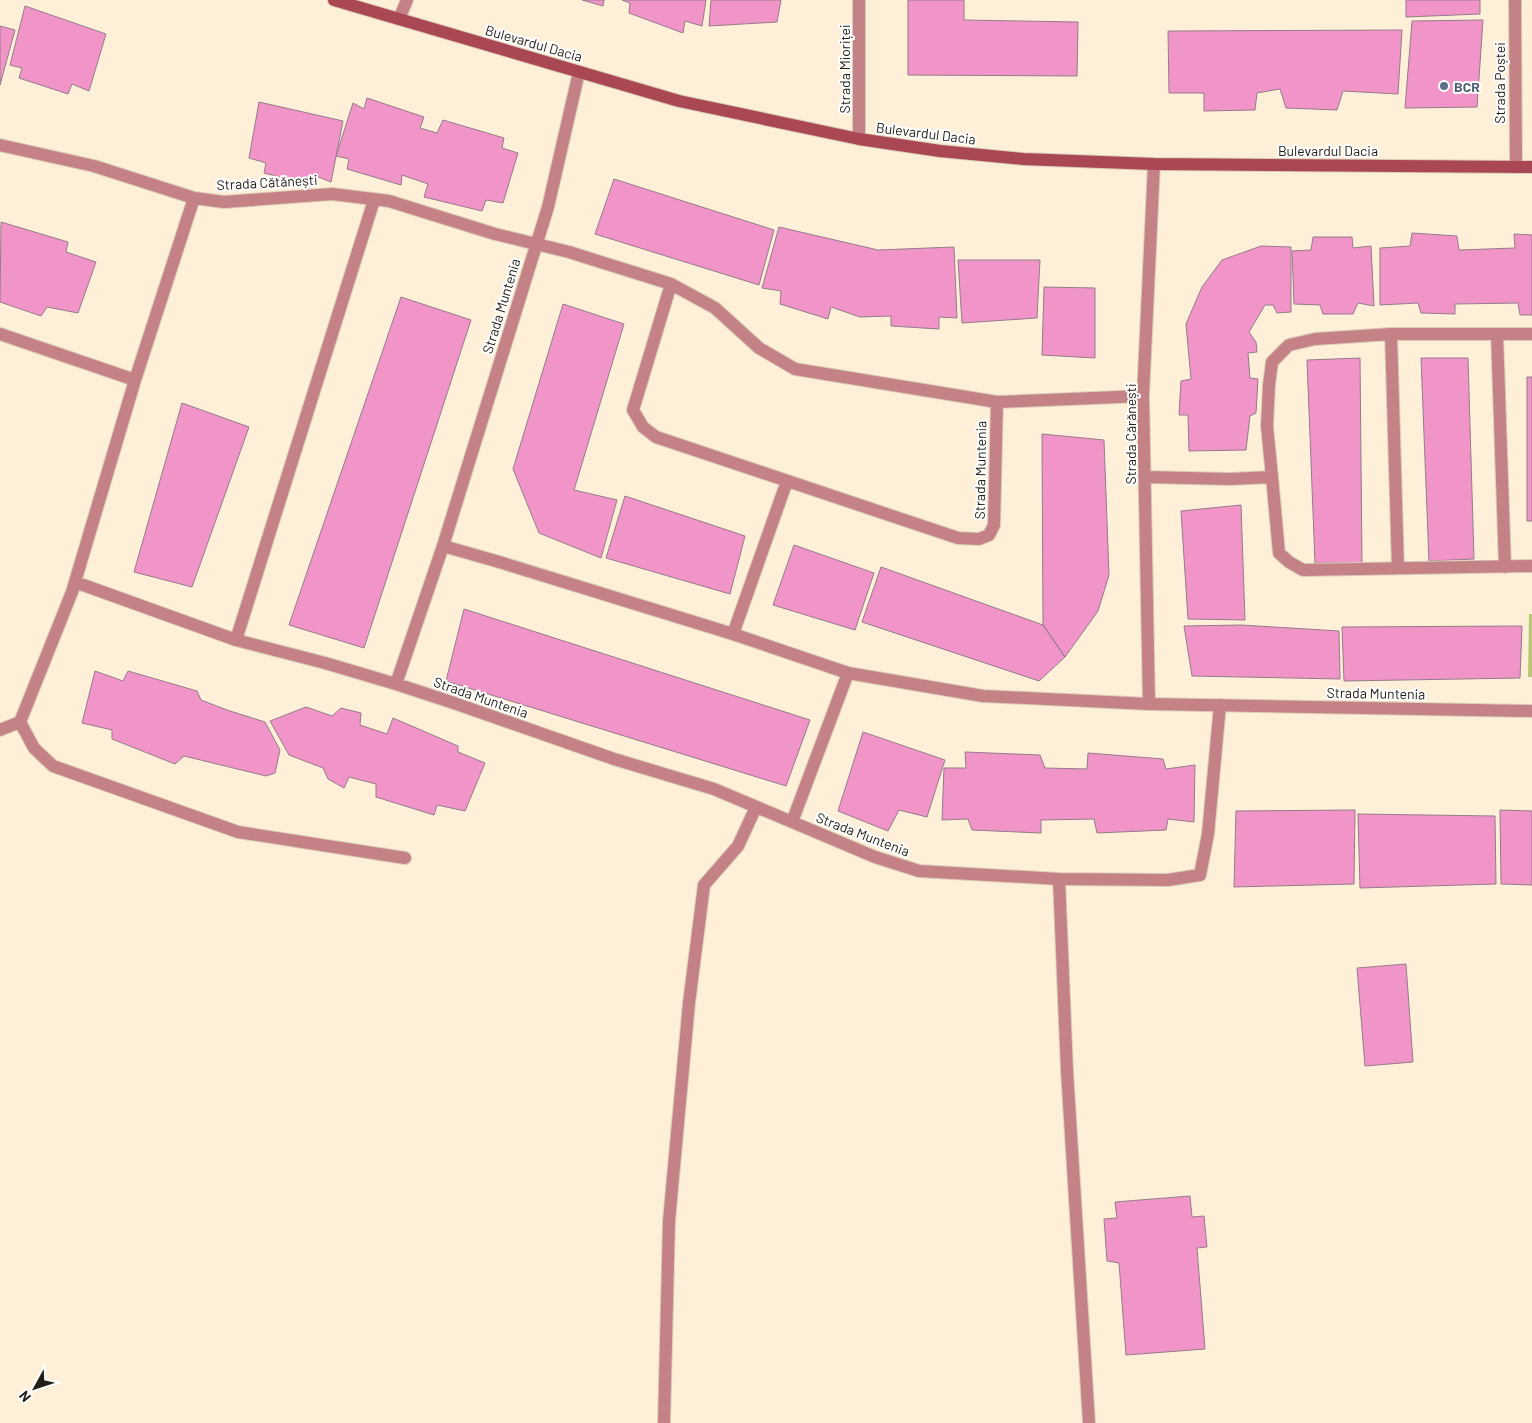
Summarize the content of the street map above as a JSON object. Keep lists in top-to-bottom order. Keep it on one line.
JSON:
{"streets":{"main road":["Bulevardul Dacia"],"street":["Strada Mioriței","Strada Poștei","Strada Cătănești","Strada Muntenia","Strada Cărănești"]},"crossings":[["Bulevardul Dacia","Strada Mioriței"],["Bulevardul Dacia","Strada Poștei"],["Bulevardul Dacia","Strada Muntenia"],["Bulevardul Dacia","Strada Cărănești"],["Strada Cătănești","Strada Muntenia"],["Strada Cătănești","Strada Cărănești"],["Strada Muntenia","Strada Cărănești"]],"places":["BCR"],"north":"bottom left"}
